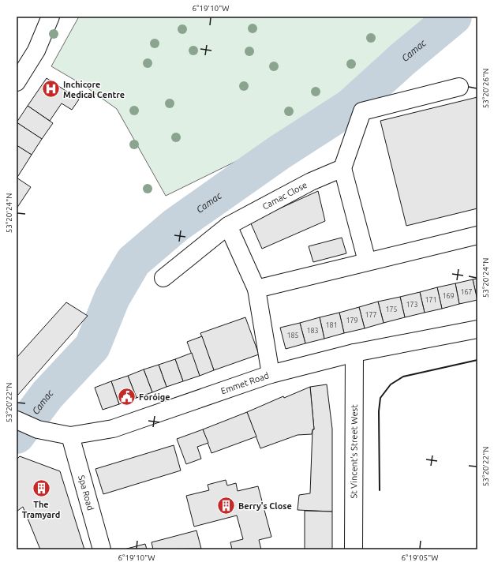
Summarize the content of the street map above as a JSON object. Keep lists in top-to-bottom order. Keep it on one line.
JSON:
{"streets":{"street":["Camac Close","Emmet Road","St Vincent's Street West","Spa Road"]},"crossings":[["Emmet Road","St Vincent's Street West"],["Emmet Road","Spa Road"]],"water":["Camac"],"places":{"hospital":["Inchicore Medical Centre"],"public building":["Foróige"],"building":["The Tramyard","Berry's Close"]},"house_numbers":["167","169","171","173","175","177","179","181","183","185"],"coordinates":["6°19'10\"W","53°20'26\"N","53°20'24\"N","53°20'22\"N","6°19'05\"W"]}
